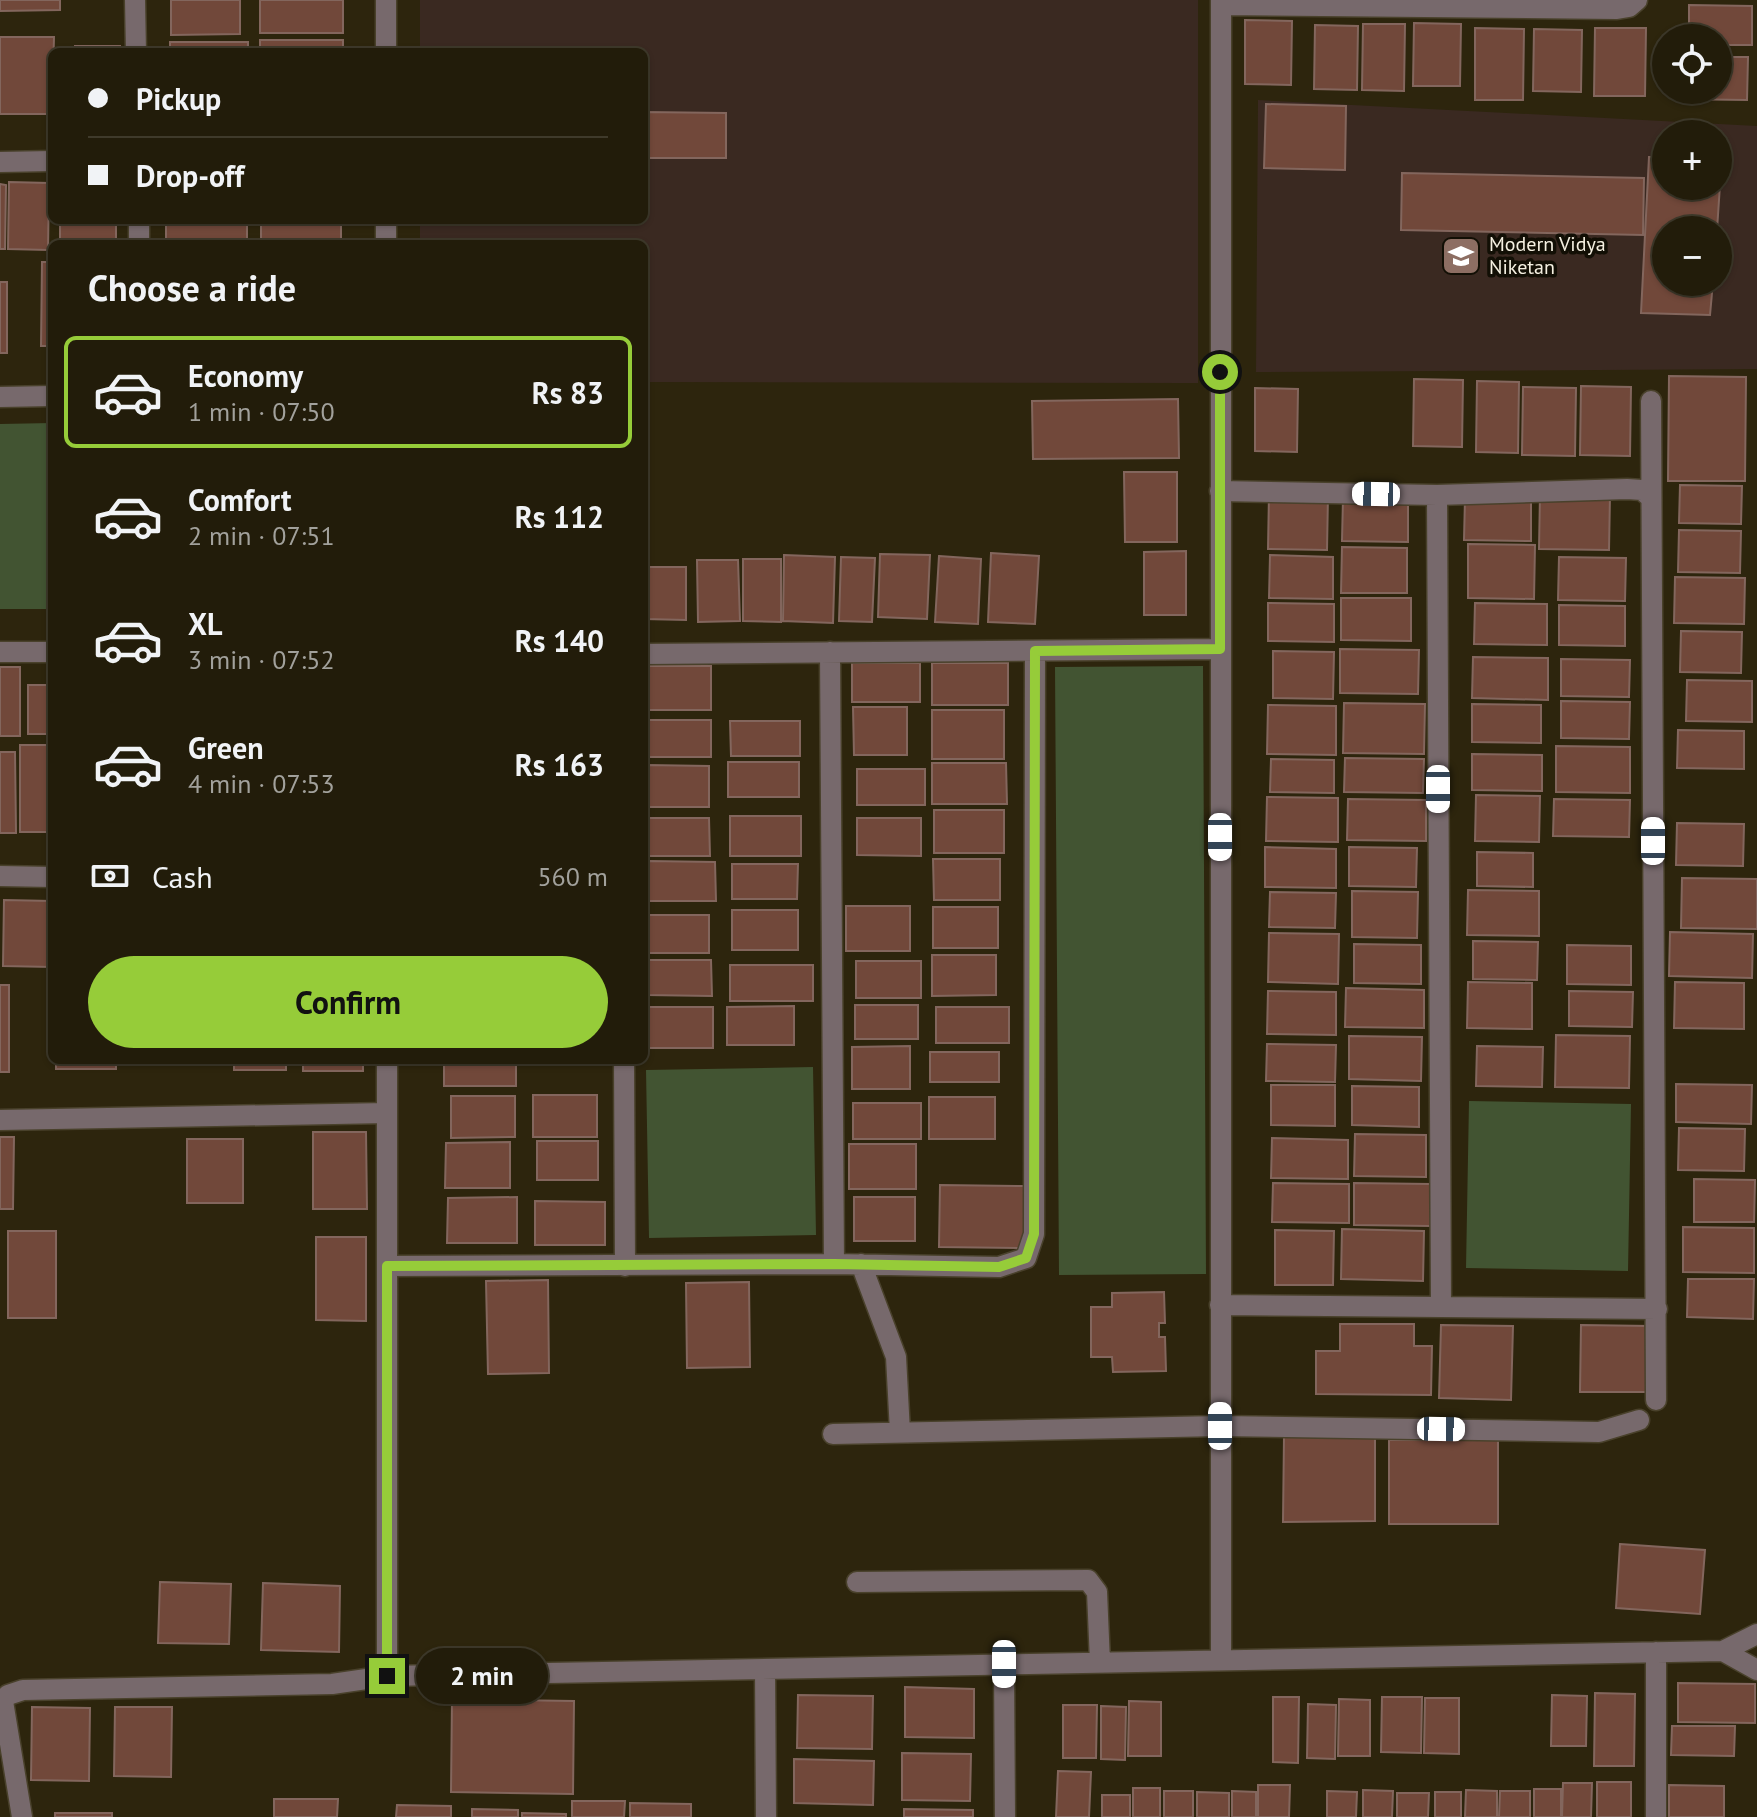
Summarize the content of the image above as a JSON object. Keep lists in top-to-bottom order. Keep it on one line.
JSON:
{"places":{"school or university":["Modern Vidya Niketan"]},"page":{"map_buttons":["+","−"],"banner":["Pickup","Drop-off"],"heading":"Choose a ride","list":[{"name":"Economy","note":"1 min · 07:50","value":"Rs 83"},{"name":"Comfort","note":"2 min · 07:51","value":"Rs 112"},{"name":"XL","note":"3 min · 07:52","value":"Rs 140"},{"name":"Green","note":"4 min · 07:53","value":"Rs 163"}],"pay":["Cash","560 m"],"buttons":"Confirm","bubble":"2 min"}}
